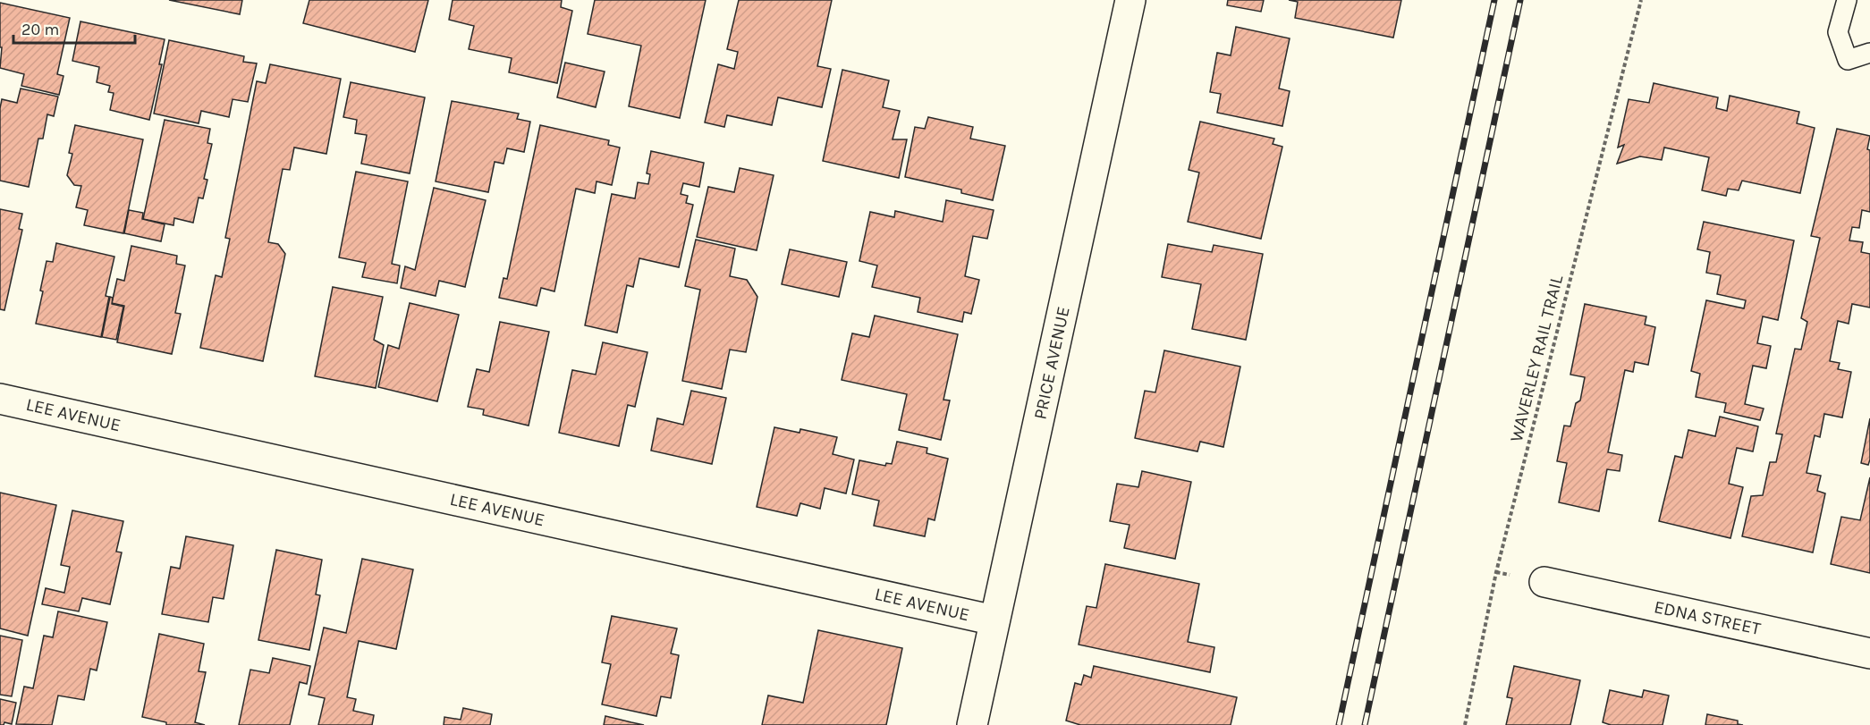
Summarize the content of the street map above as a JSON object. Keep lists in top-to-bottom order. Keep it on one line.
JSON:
{"streets":{"street":["PRICE AVENUE","LEE AVENUE","EDNA STREET"],"path":["WAVERLEY RAIL TRAIL"]},"crossings":[["PRICE AVENUE","LEE AVENUE"]],"scale_bar":"20 m"}
